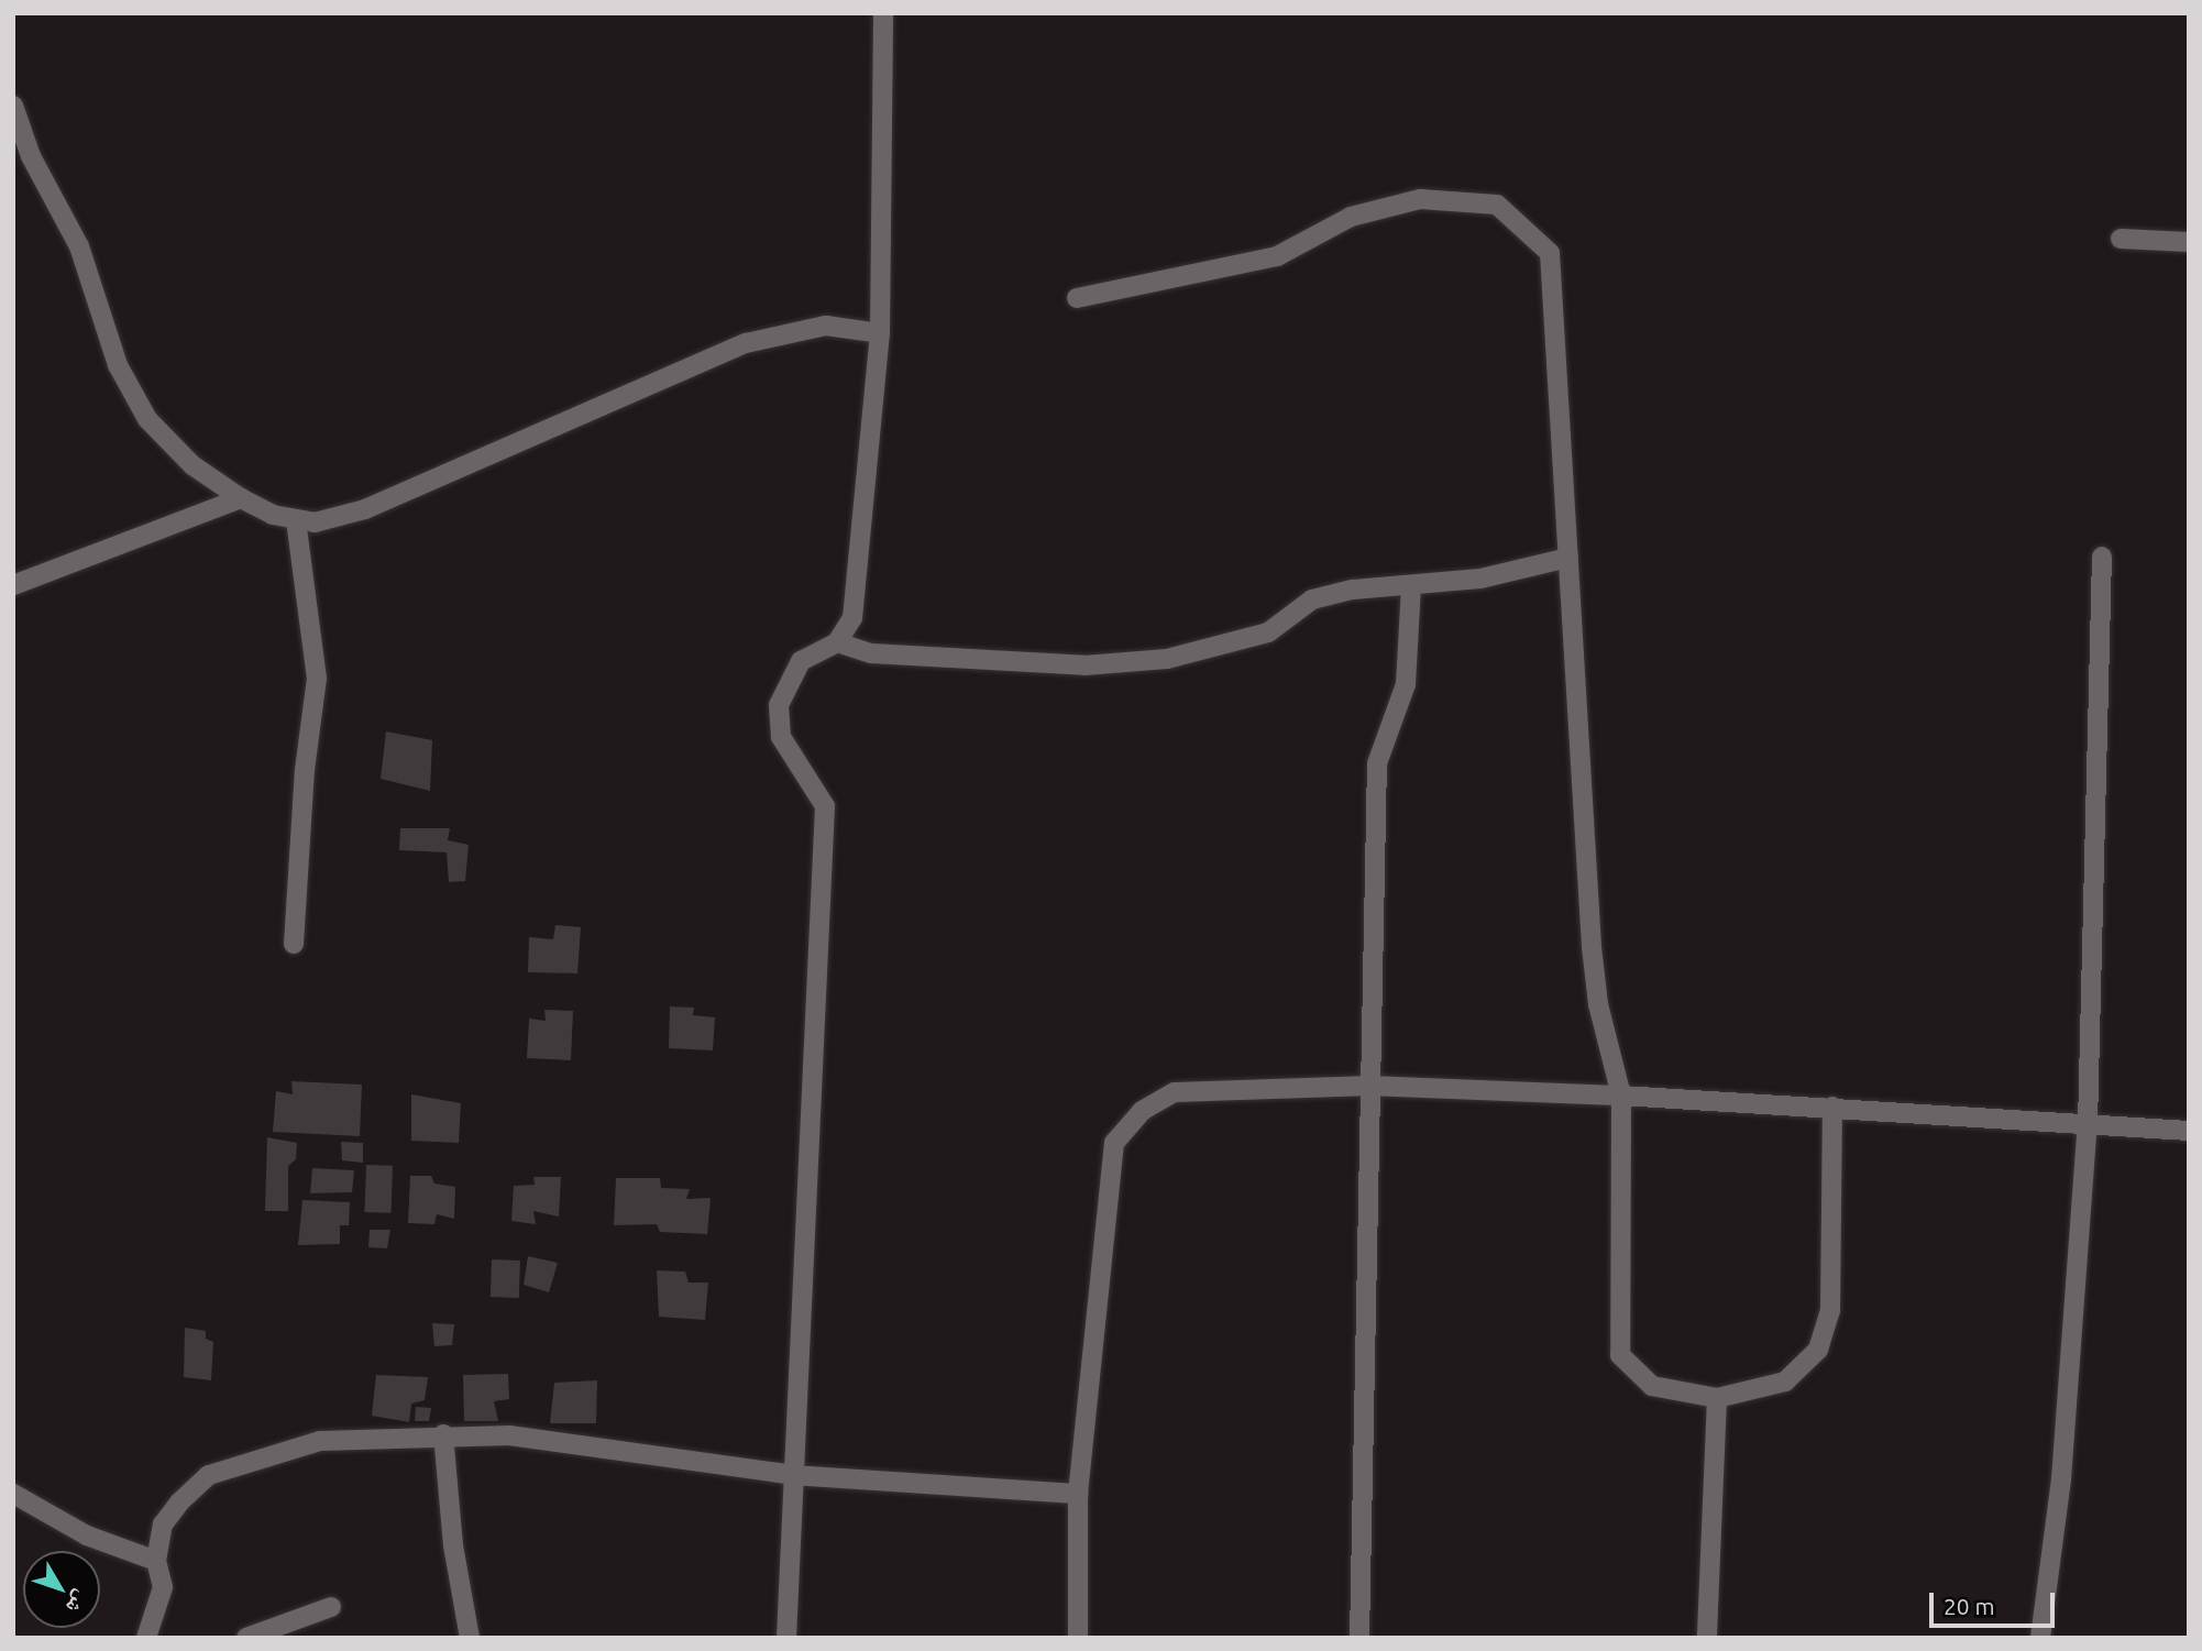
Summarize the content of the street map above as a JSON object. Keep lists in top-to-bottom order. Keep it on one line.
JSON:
{"scale_bar":"20 m","north":"bottom right"}
